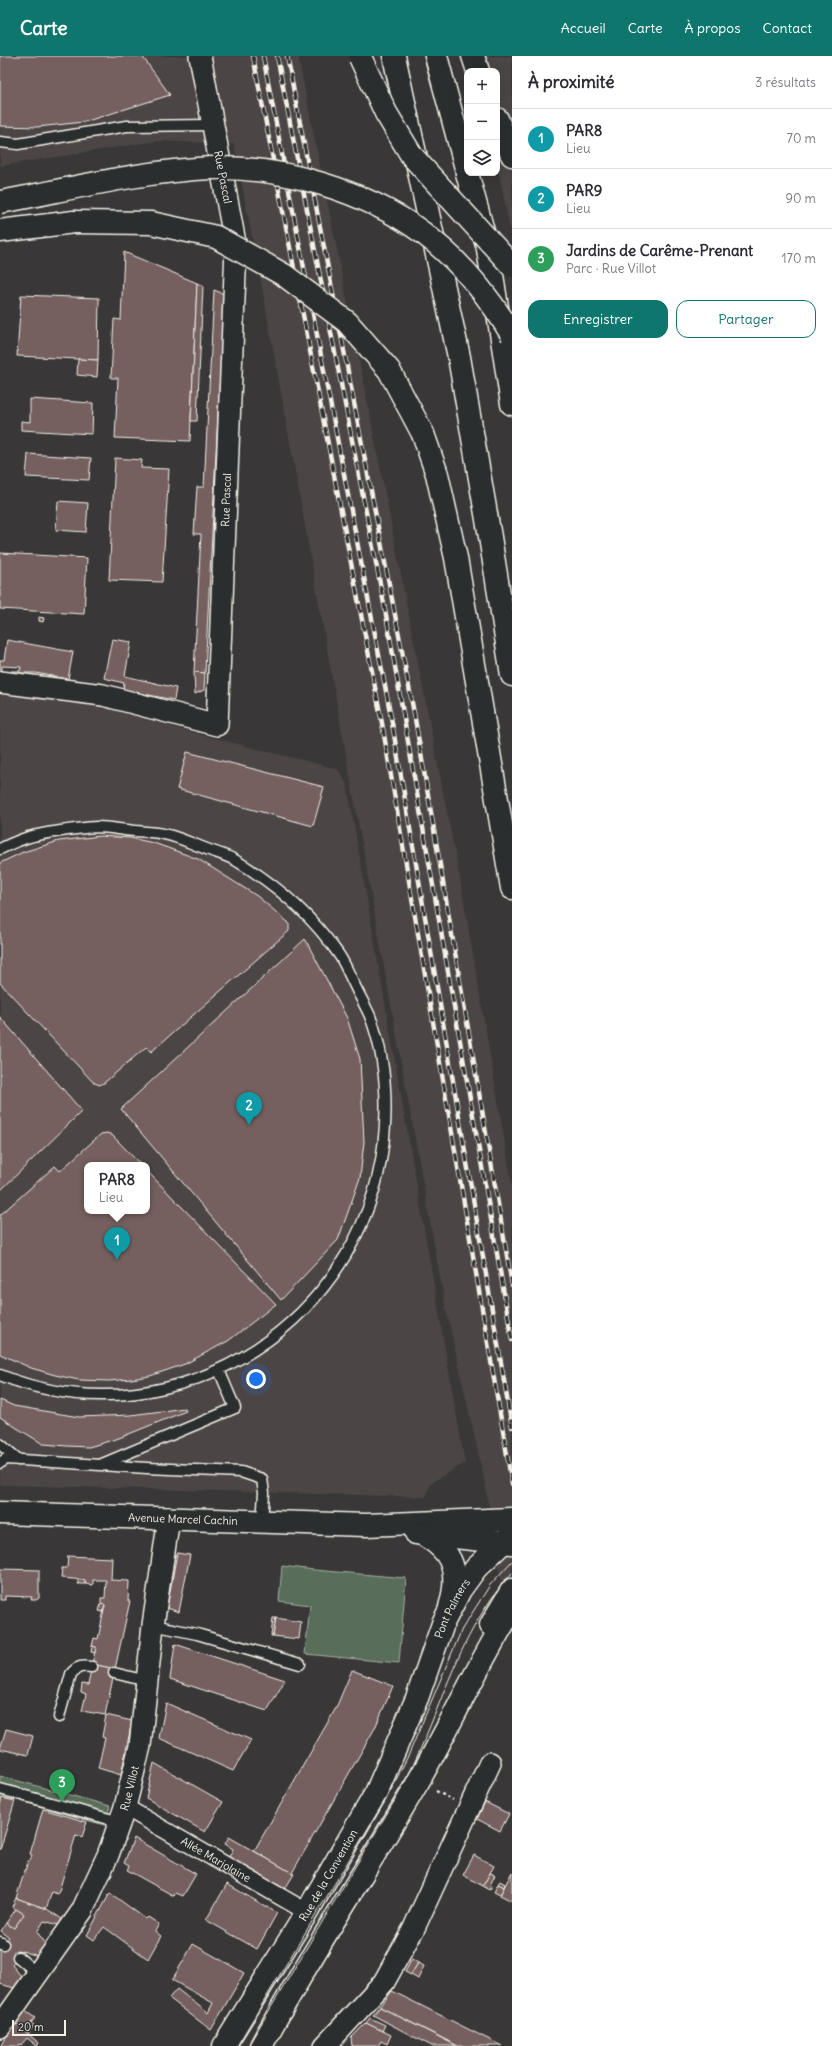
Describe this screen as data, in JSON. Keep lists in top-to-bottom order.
{
  "streets": {
    "main road": ["Avenue Marcel Cachin", "Pont Palmers", "Rue de la Convention"],
    "street": ["Rue Pascal", "Rue Villot", "Allée Marjolaine"]
  },
  "crossings": [
    ["Avenue Marcel Cachin", "Pont Palmers"],
    ["Avenue Marcel Cachin", "Rue Villot"],
    ["Pont Palmers", "Rue de la Convention"],
    ["Rue Villot", "Allée Marjolaine"],
    ["Allée Marjolaine", "Rue de la Convention"]
  ],
  "scale_bar": "20 m",
  "page": {
    "header": "Carte",
    "nav": [
      "Accueil",
      "Carte",
      "À propos",
      "Contact"
    ],
    "heading": ["À proximité", "3 résultats"],
    "map_buttons": ["+", "−"],
    "list": [
      {
        "mark": "1",
        "name": "PAR8",
        "note": "Lieu",
        "value": "70 m"
      },
      {
        "mark": "2",
        "name": "PAR9",
        "note": "Lieu",
        "value": "90 m"
      },
      {
        "mark": "3",
        "name": "Jardins de Carême-Prenant",
        "note": "Parc · Rue Villot",
        "value": "170 m"
      }
    ],
    "buttons": ["Enregistrer", "Partager"],
    "pins": ["2", "1", "3"],
    "popup": ["PAR8", "Lieu"],
    "scale": "20 m"
  }
}
